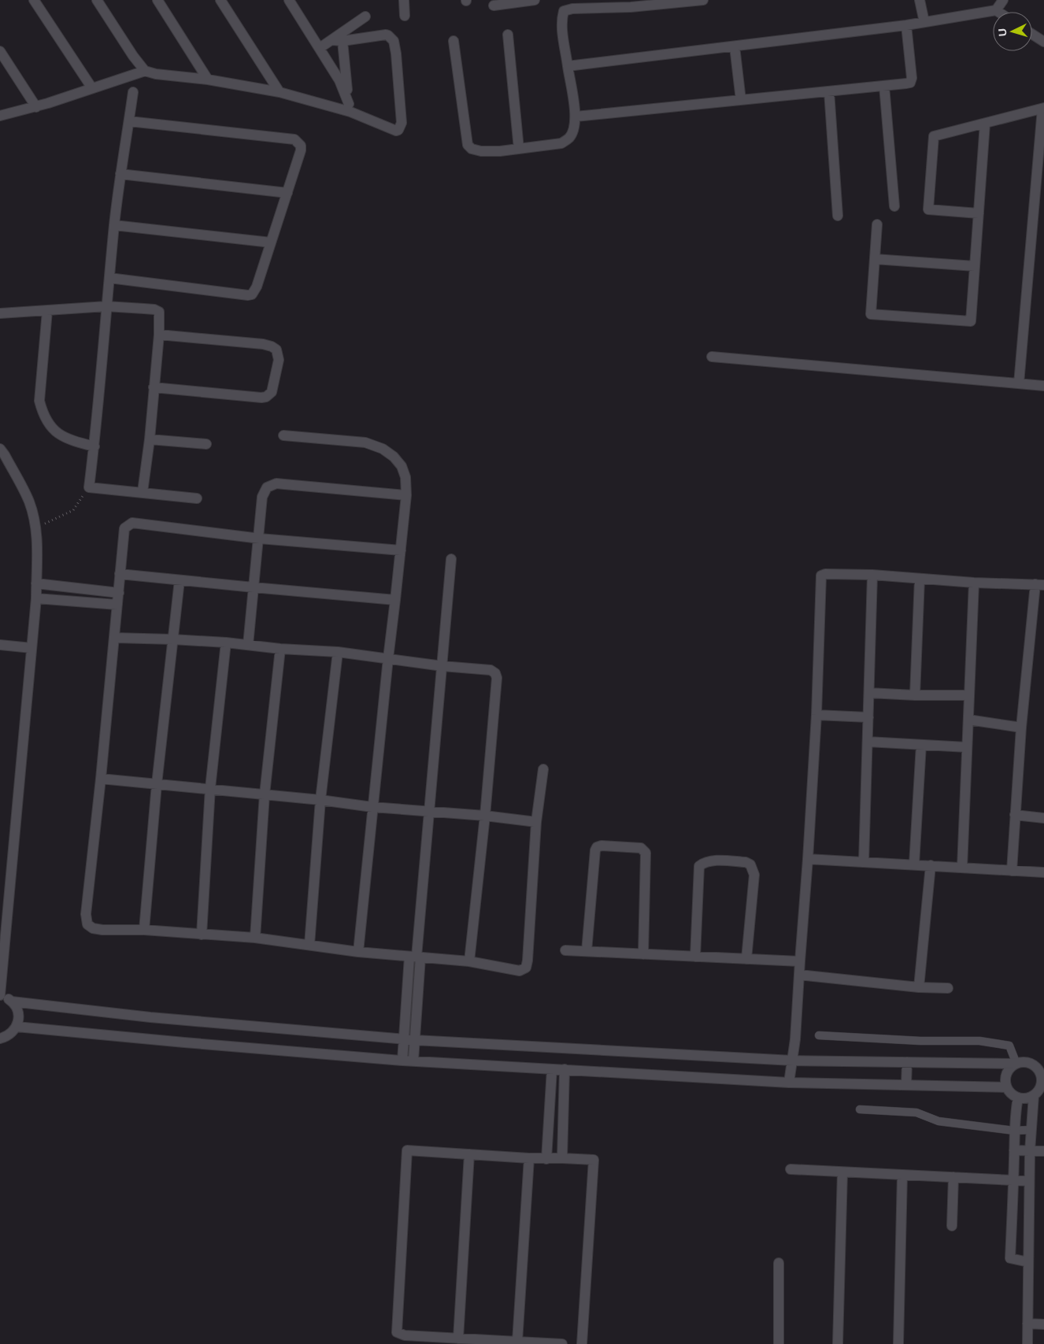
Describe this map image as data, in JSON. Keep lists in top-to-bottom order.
{
  "north": "left"
}
